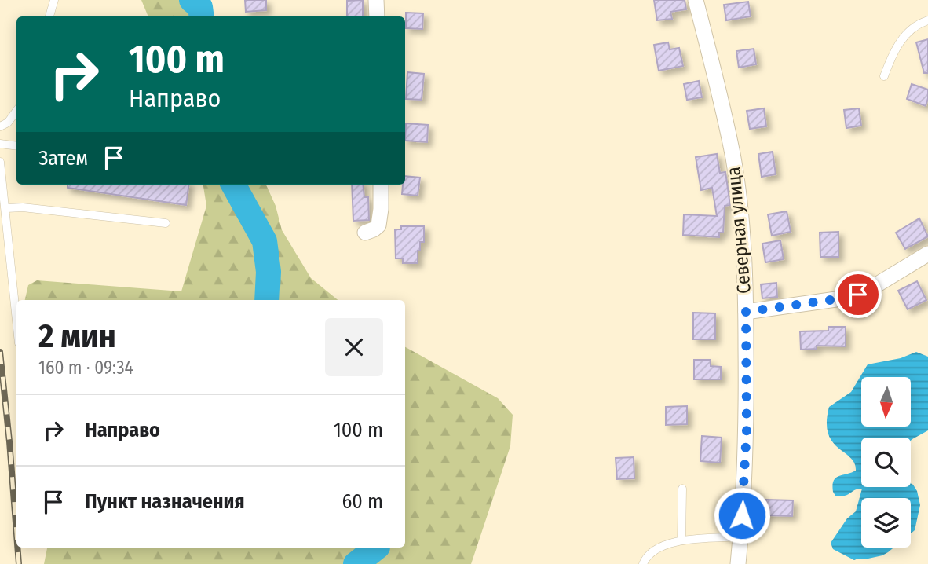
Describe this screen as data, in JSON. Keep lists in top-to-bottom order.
{
  "streets": {
    "street": ["Северная улица"]
  },
  "north": "bottom",
  "page": {
    "turn": ["100 m", "Направо"],
    "then": "Затем",
    "heading": ["2 мин", "160 m · 09:34"],
    "list": [
      {
        "name": "Направо",
        "value": "100 m"
      },
      {
        "name": "Пункт назначения",
        "value": "60 m"
      }
    ]
  }
}
